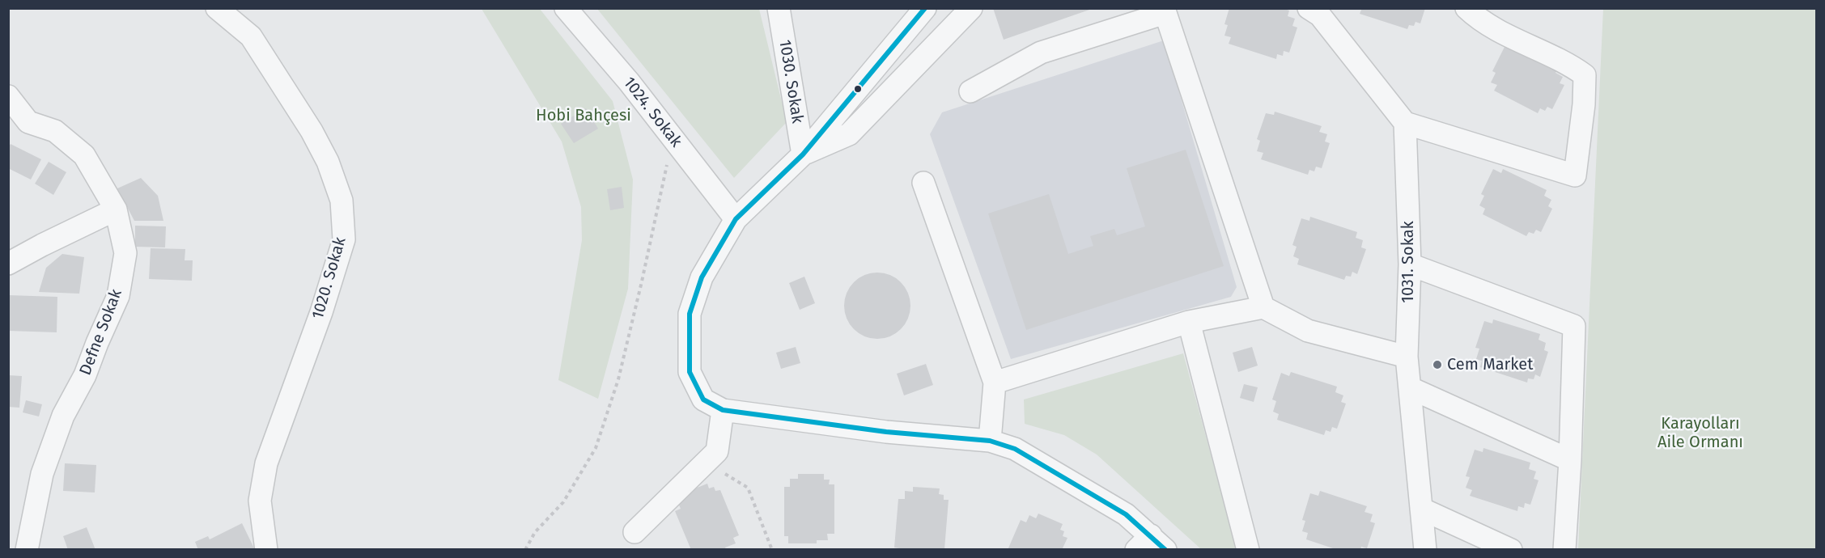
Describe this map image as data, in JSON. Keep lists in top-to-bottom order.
{
  "streets": {
    "street": [
      "1030. Sokak",
      "1024. Sokak",
      "1031. Sokak",
      "1020. Sokak",
      "Defne Sokak"
    ]
  },
  "parks": ["Hobi Bahçesi", "Karayolları Aile Ormanı"],
  "places": ["Cem Market"]
}
